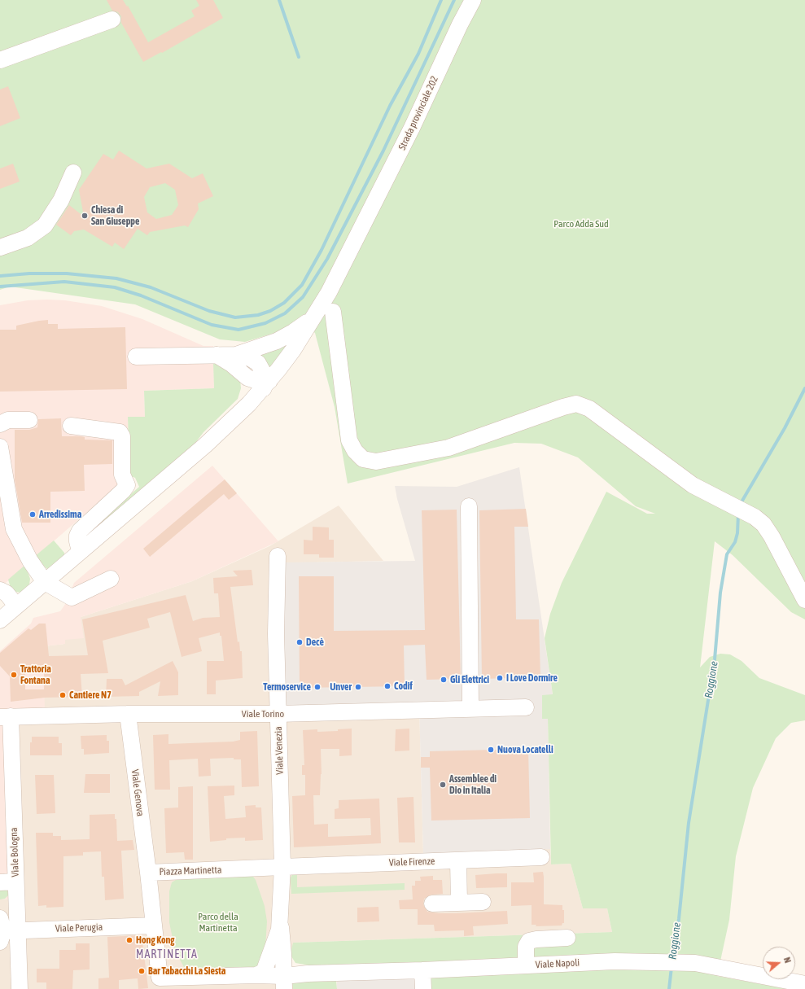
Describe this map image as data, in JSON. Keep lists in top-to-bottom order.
{
  "streets": {
    "street": [
      "Strada provinciale 202",
      "Viale Torino",
      "Viale Venezia",
      "Viale Genova",
      "Viale Bologna",
      "Viale Firenze",
      "Piazza Martinetta",
      "Viale Perugia",
      "Viale Napoli"
    ]
  },
  "crossings": [
    ["Viale Torino", "Viale Venezia"],
    ["Viale Torino", "Viale Genova"],
    ["Viale Torino", "Viale Bologna"],
    ["Viale Venezia", "Viale Firenze"],
    ["Viale Venezia", "Piazza Martinetta"],
    ["Viale Genova", "Piazza Martinetta"],
    ["Viale Bologna", "Viale Perugia"],
    ["Viale Firenze", "Piazza Martinetta"],
    ["Piazza Martinetta", "Viale Perugia"],
    ["Piazza Martinetta", "Viale Napoli"]
  ],
  "districts": ["MARTINETTA"],
  "water": ["Roggione"],
  "parks": ["Parco Adda Sud", "Parco della Martinetta"],
  "places": [
    "Chiesa di San Giuseppe",
    "Arredissima",
    "Decè",
    "Trattoria Fontana",
    "I Love Dormire",
    "Gli Elettrici",
    "Codif",
    "Termoservice",
    "Unver",
    "Cantiere N7",
    "Nuova Locatelli",
    "Assemblee di Dio in Italia",
    "Hong Kong",
    "Bar Tabacchi La Siesta"
  ],
  "north": "right"
}
